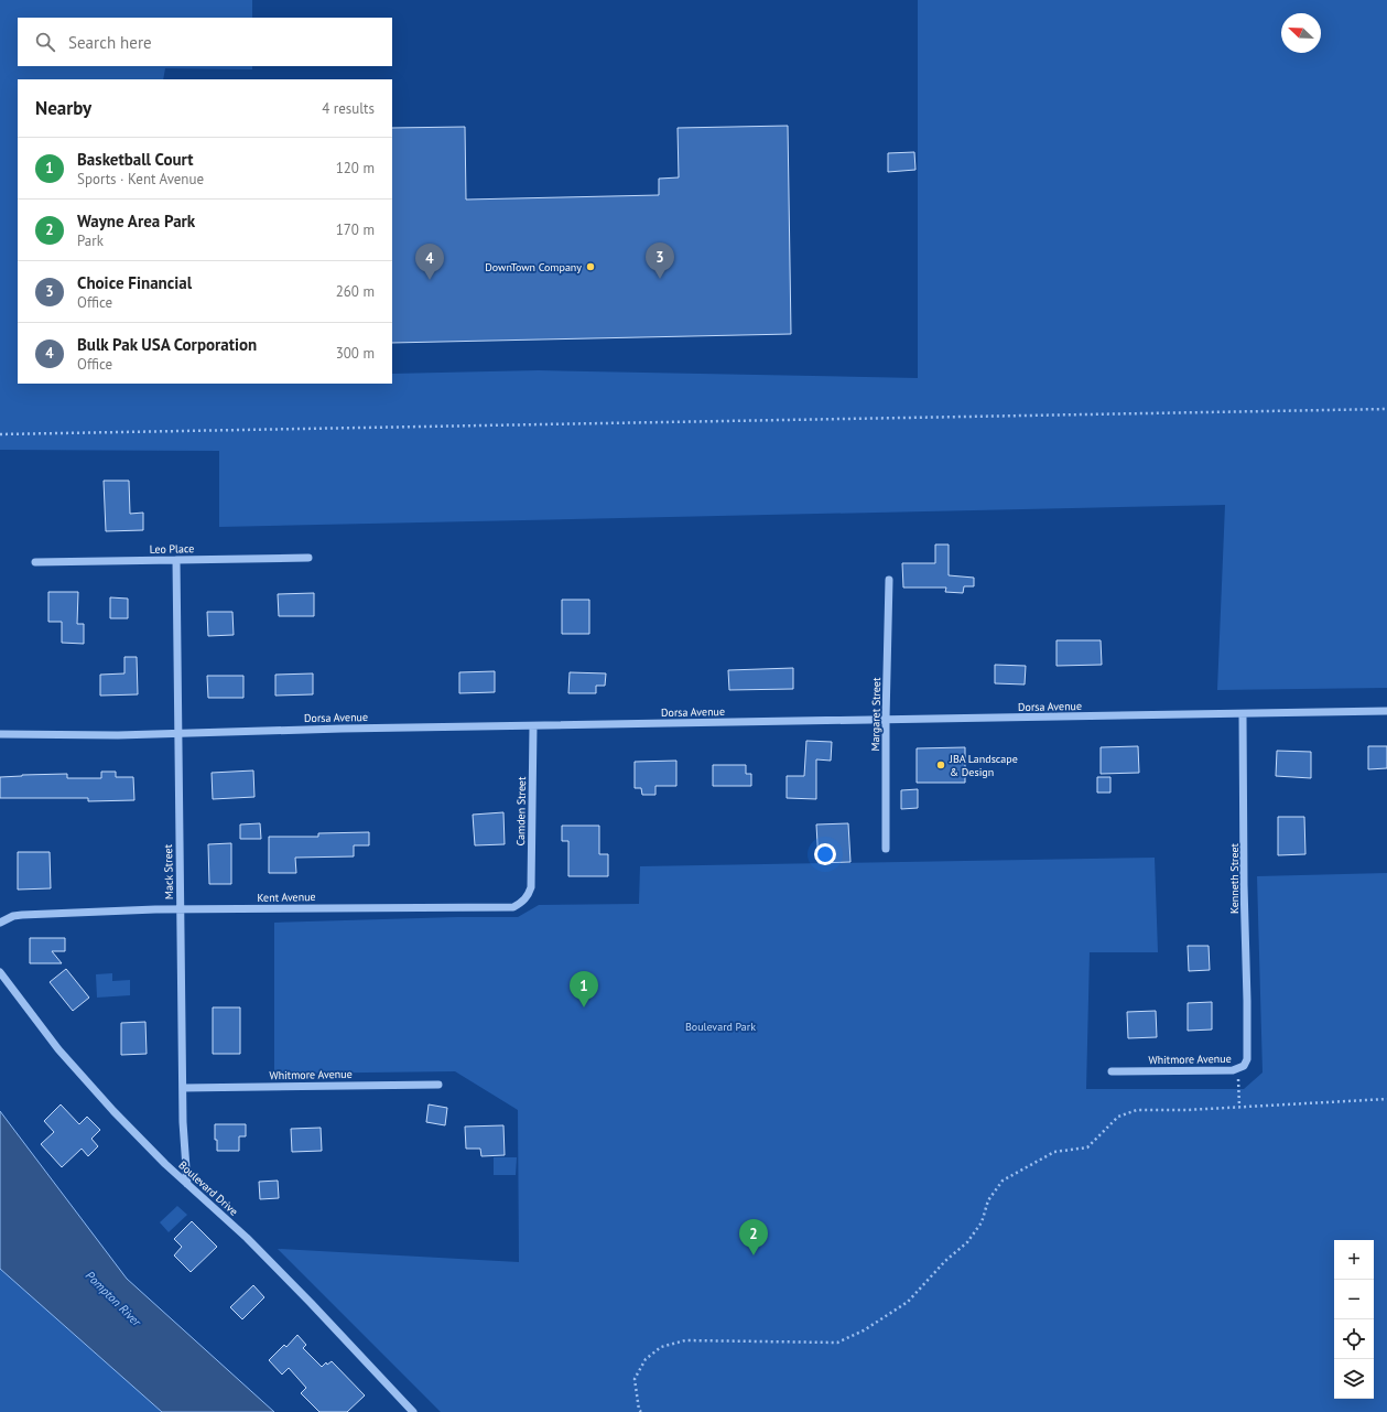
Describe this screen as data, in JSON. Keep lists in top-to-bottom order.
{
  "streets": {
    "street": [
      "Leo Place",
      "Dorsa Avenue",
      "Margaret Street",
      "Camden Street",
      "Mack Street",
      "Kenneth Street",
      "Kent Avenue",
      "Whitmore Avenue",
      "Boulevard Drive"
    ]
  },
  "crossings": [
    ["Leo Place", "Mack Street"],
    ["Dorsa Avenue", "Margaret Street"],
    ["Dorsa Avenue", "Camden Street"],
    ["Dorsa Avenue", "Mack Street"],
    ["Dorsa Avenue", "Kenneth Street"],
    ["Camden Street", "Kent Avenue"],
    ["Mack Street", "Kent Avenue"],
    ["Mack Street", "Whitmore Avenue"],
    ["Mack Street", "Boulevard Drive"],
    ["Kenneth Street", "Whitmore Avenue"]
  ],
  "water": ["Pompton River"],
  "parks": ["Boulevard Park"],
  "places": ["DownTown Company", "JBA Landscape & Design"],
  "north": "top left",
  "page": {
    "search": "Search here",
    "heading": ["Nearby", "4 results"],
    "list": [
      {
        "mark": "1",
        "name": "Basketball Court",
        "note": "Sports · Kent Avenue",
        "value": "120 m"
      },
      {
        "mark": "2",
        "name": "Wayne Area Park",
        "note": "Park",
        "value": "170 m"
      },
      {
        "mark": "3",
        "name": "Choice Financial",
        "note": "Office",
        "value": "260 m"
      },
      {
        "mark": "4",
        "name": "Bulk Pak USA Corporation",
        "note": "Office",
        "value": "300 m"
      }
    ],
    "pins": [
      "3",
      "4",
      "1",
      "2"
    ],
    "map_buttons": ["+", "−"]
  }
}
